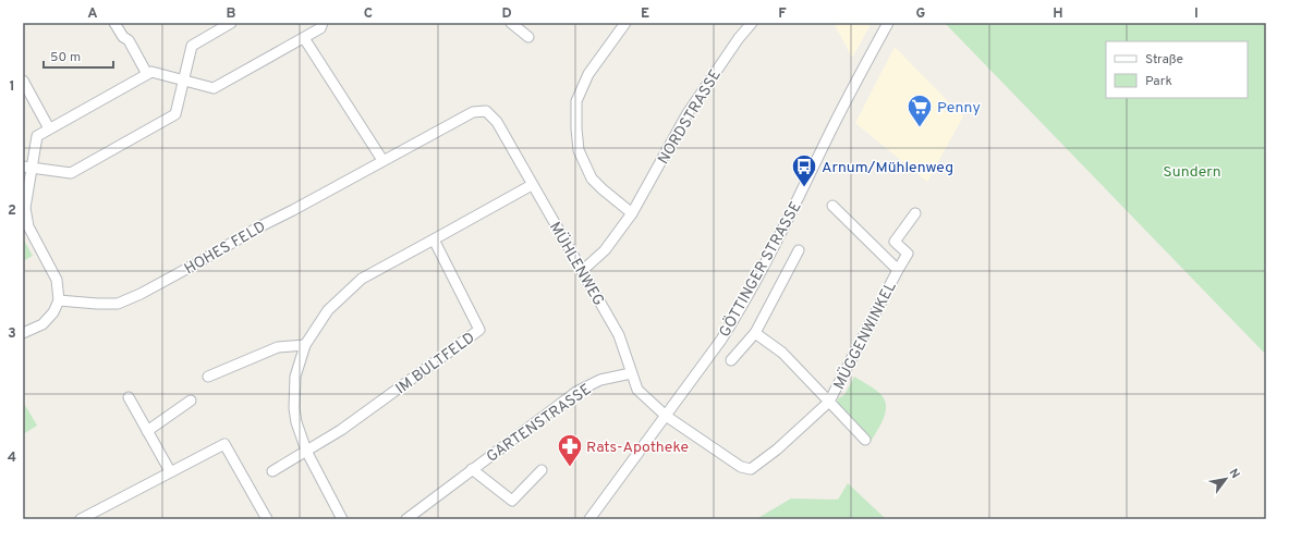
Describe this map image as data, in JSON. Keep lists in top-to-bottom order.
{
  "streets": {
    "street": [
      "NORDSTRASSE",
      "HOHES FELD",
      "MÜHLENWEG",
      "GÖTTINGER STRASSE",
      "MÜGGENWINKEL",
      "IM BULTFELD",
      "GARTENSTRASSE"
    ]
  },
  "crossings": [
    ["NORDSTRASSE", "MÜHLENWEG"],
    ["HOHES FELD", "MÜHLENWEG"],
    ["MÜHLENWEG", "GÖTTINGER STRASSE"],
    ["MÜHLENWEG", "MÜGGENWINKEL"],
    ["MÜHLENWEG", "GARTENSTRASSE"],
    ["GÖTTINGER STRASSE", "MÜGGENWINKEL"]
  ],
  "parks": ["Sundern"],
  "places": {
    "supermarket": ["Penny"],
    "bus stop": ["Arnum/Mühlenweg"],
    "pharmacy": ["Rats-Apotheke"]
  },
  "legend": ["Straße", "Park"],
  "scale_bar": "50 m",
  "north": "top right",
  "grid": {
    "columns": [
      "A",
      "B",
      "C",
      "D",
      "E",
      "F",
      "G",
      "H",
      "I"
    ],
    "rows": [
      "1",
      "2",
      "3",
      "4"
    ]
  }
}
